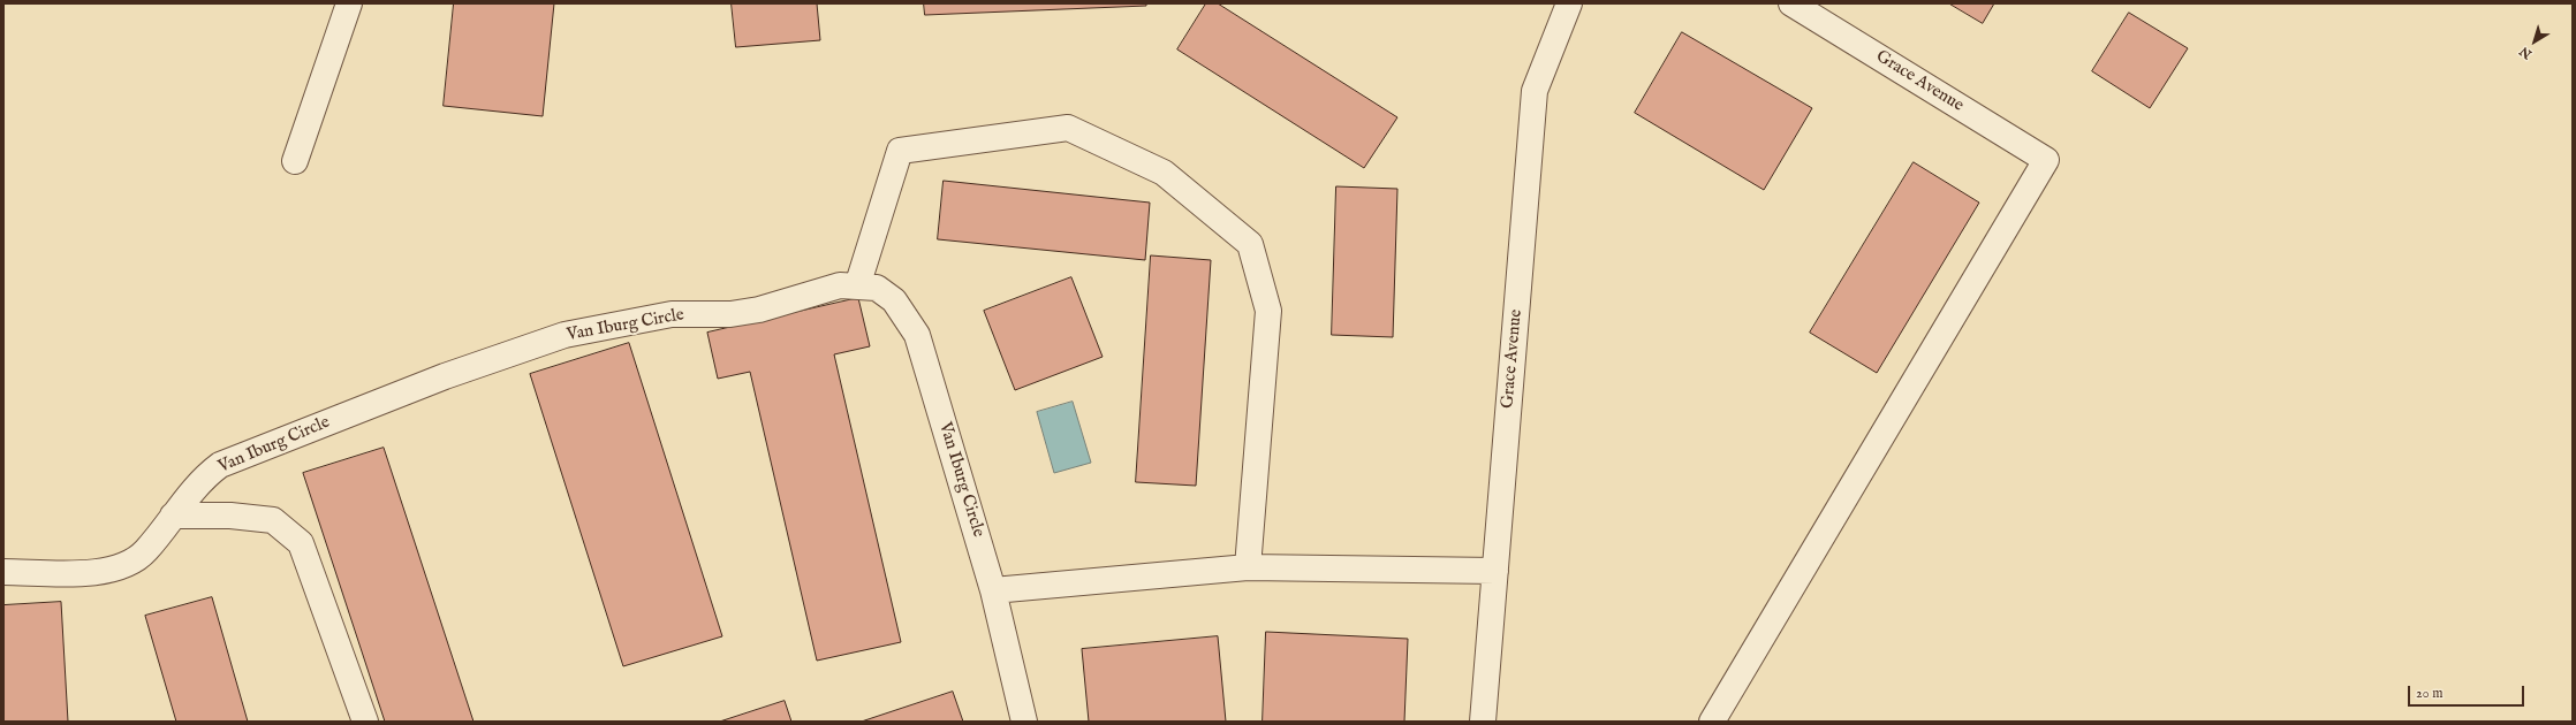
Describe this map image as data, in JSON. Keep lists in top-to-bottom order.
{
  "streets": {
    "street": ["Grace Avenue", "Van Iburg Circle"]
  },
  "scale_bar": "20 m",
  "north": "bottom left"
}
